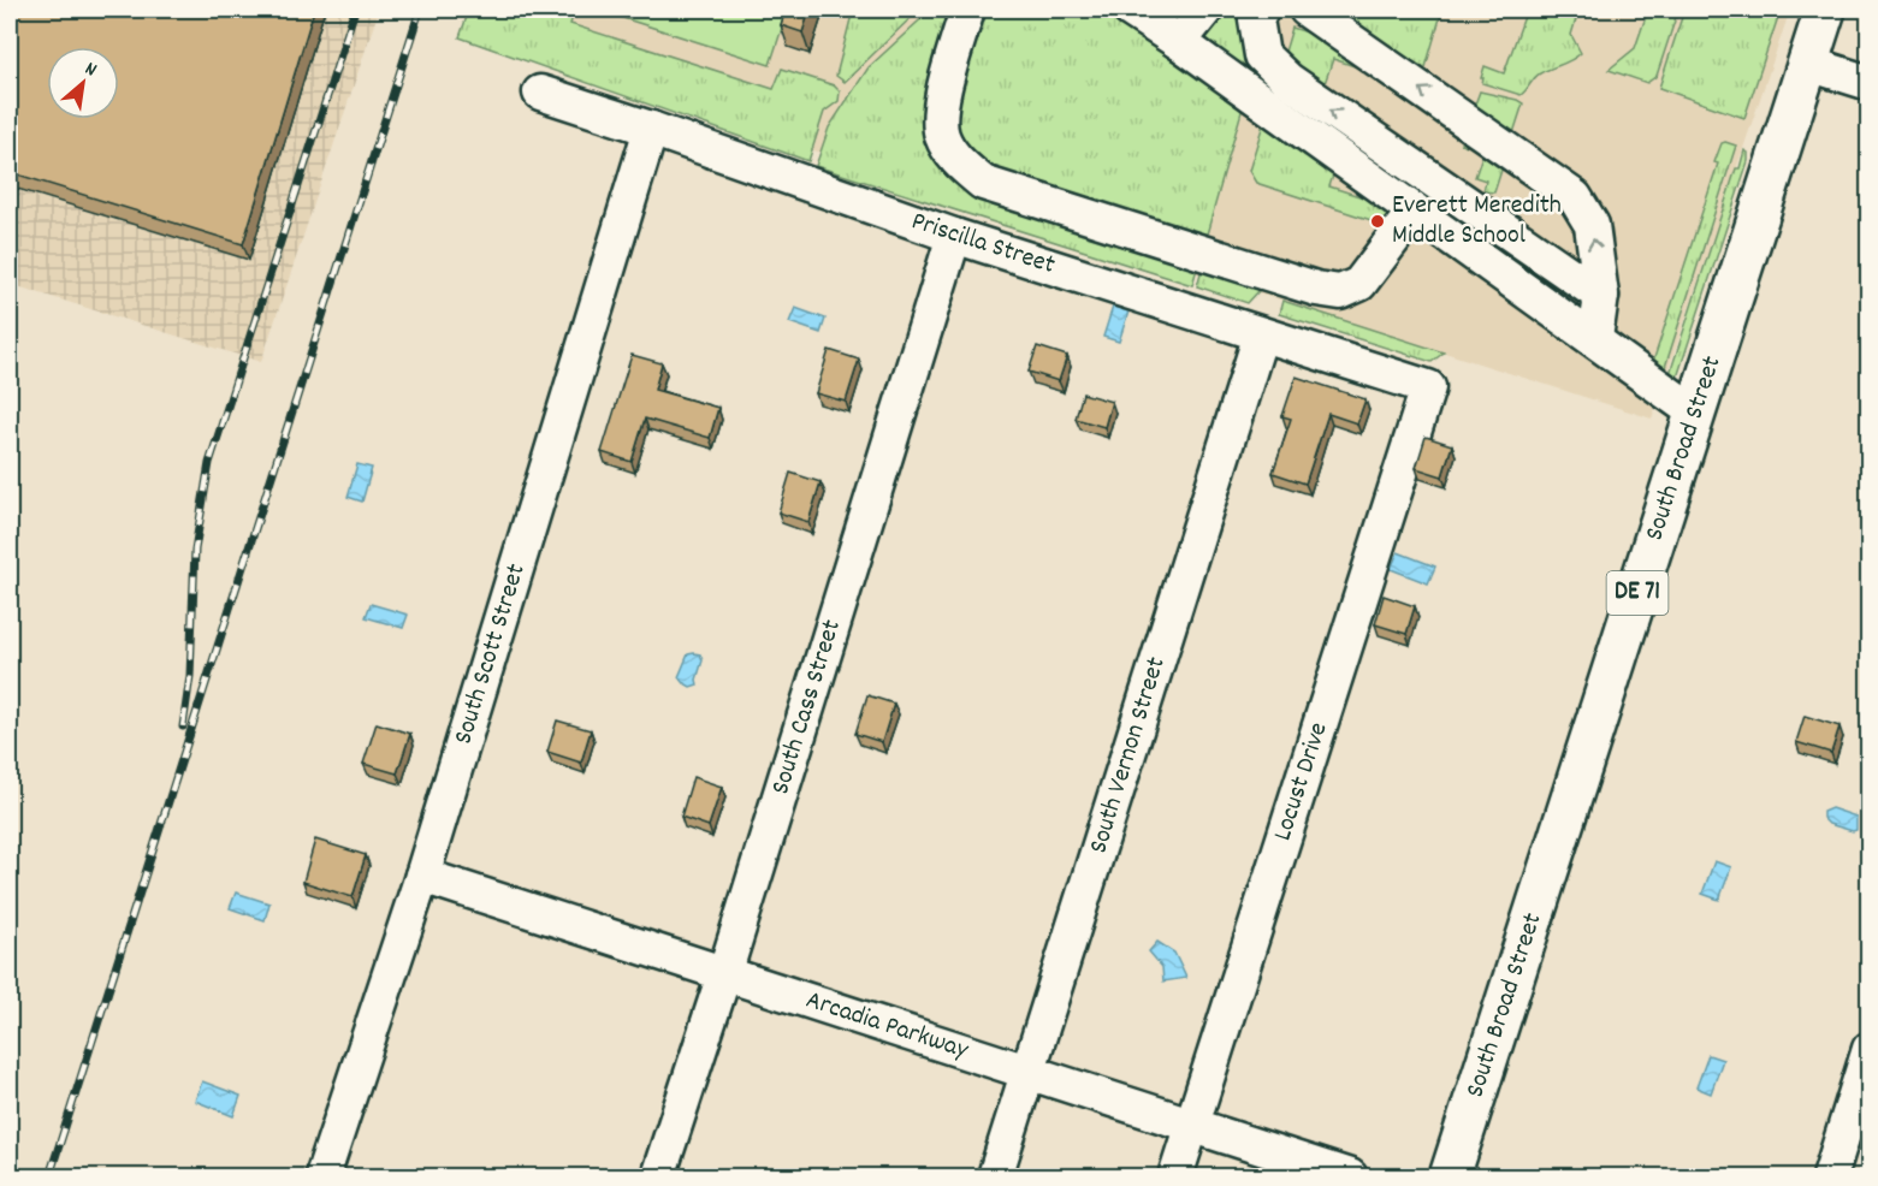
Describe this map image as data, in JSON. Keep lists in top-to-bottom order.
{
  "streets": {
    "main road": ["South Broad Street", "DE 71"],
    "street": [
      "Priscilla Street",
      "South Scott Street",
      "South Cass Street",
      "South Vernon Street",
      "Locust Drive",
      "Arcadia Parkway"
    ]
  },
  "crossings": [
    ["Priscilla Street", "South Scott Street"],
    ["Priscilla Street", "South Cass Street"],
    ["Priscilla Street", "South Vernon Street"],
    ["Priscilla Street", "Locust Drive"],
    ["South Scott Street", "Arcadia Parkway"],
    ["South Cass Street", "Arcadia Parkway"],
    ["South Vernon Street", "Arcadia Parkway"],
    ["Locust Drive", "Arcadia Parkway"]
  ],
  "places": ["Everett Meredith Middle School"],
  "north": "top right"
}
